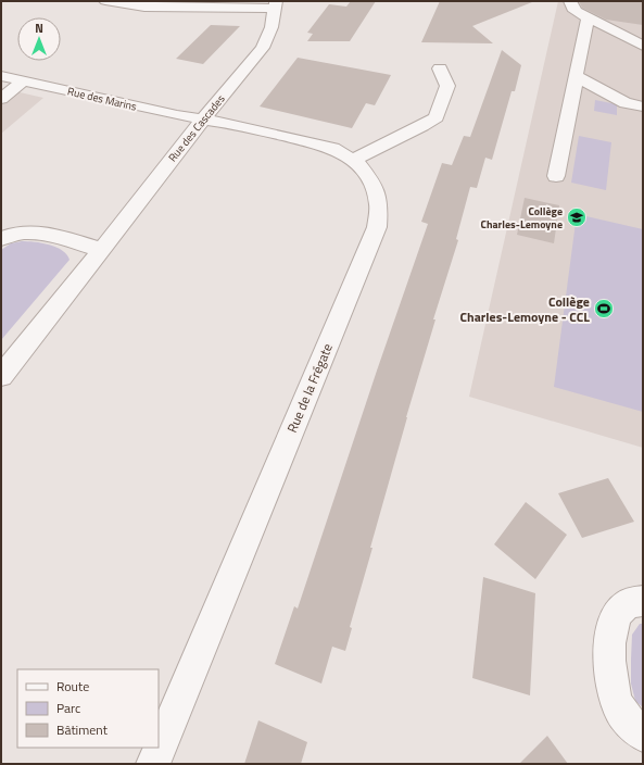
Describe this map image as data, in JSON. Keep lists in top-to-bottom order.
{
  "streets": {
    "street": ["Rue des Marins", "Rue des Cascades", "Rue de la Frégate"]
  },
  "crossings": [
    ["Rue des Marins", "Rue des Cascades"],
    ["Rue des Marins", "Rue de la Frégate"],
    ["Rue des Cascades", "Rue de la Frégate"]
  ],
  "places": {
    "school or university": ["Collège Charles-Lemoyne"],
    "sports": ["Collège Charles-Lemoyne - CCL"]
  },
  "legend": ["Route", "Parc", "Bâtiment"],
  "north": "top"
}
